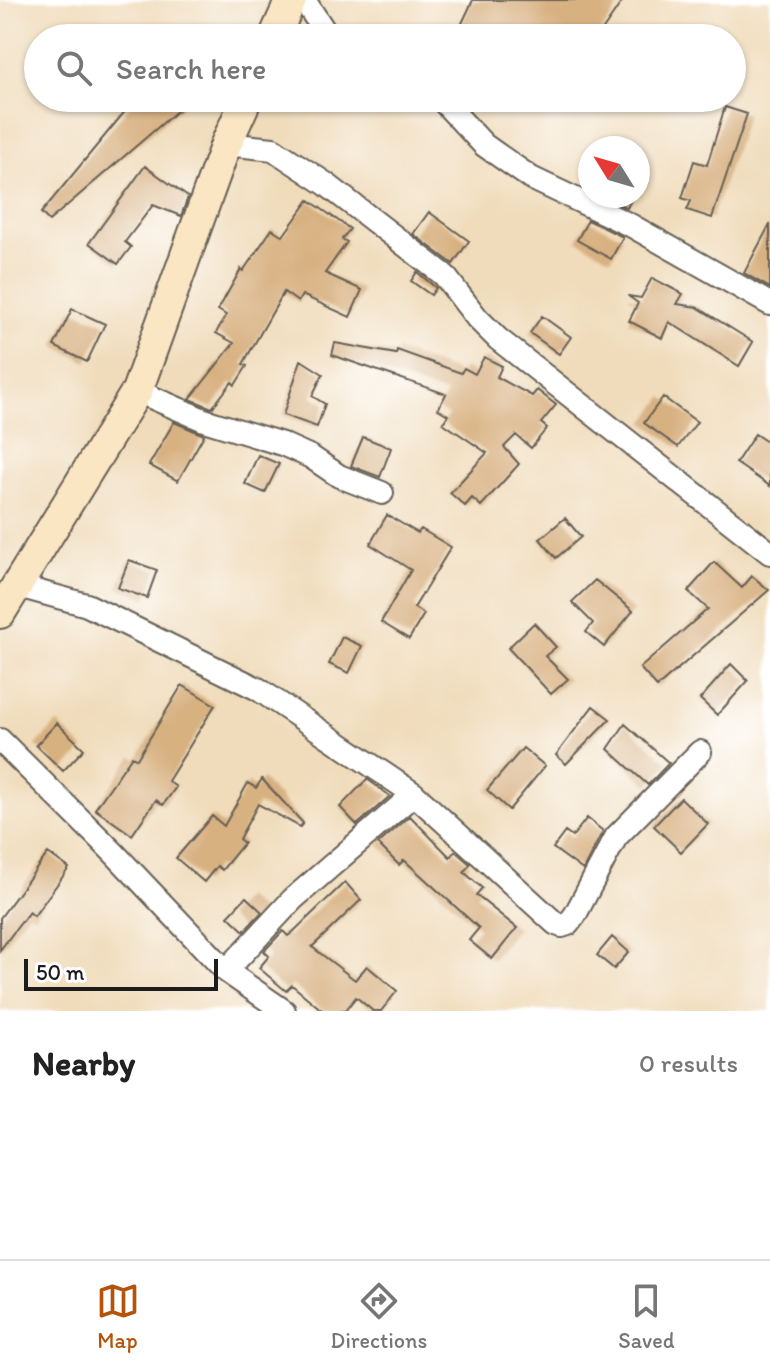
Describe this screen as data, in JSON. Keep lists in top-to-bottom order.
{
  "scale_bar": "50 m",
  "north": "top left",
  "page": {
    "search": "Search here",
    "scale": "50 m",
    "heading": ["Nearby", "0 results"],
    "nav": ["Map", "Directions", "Saved"]
  }
}
